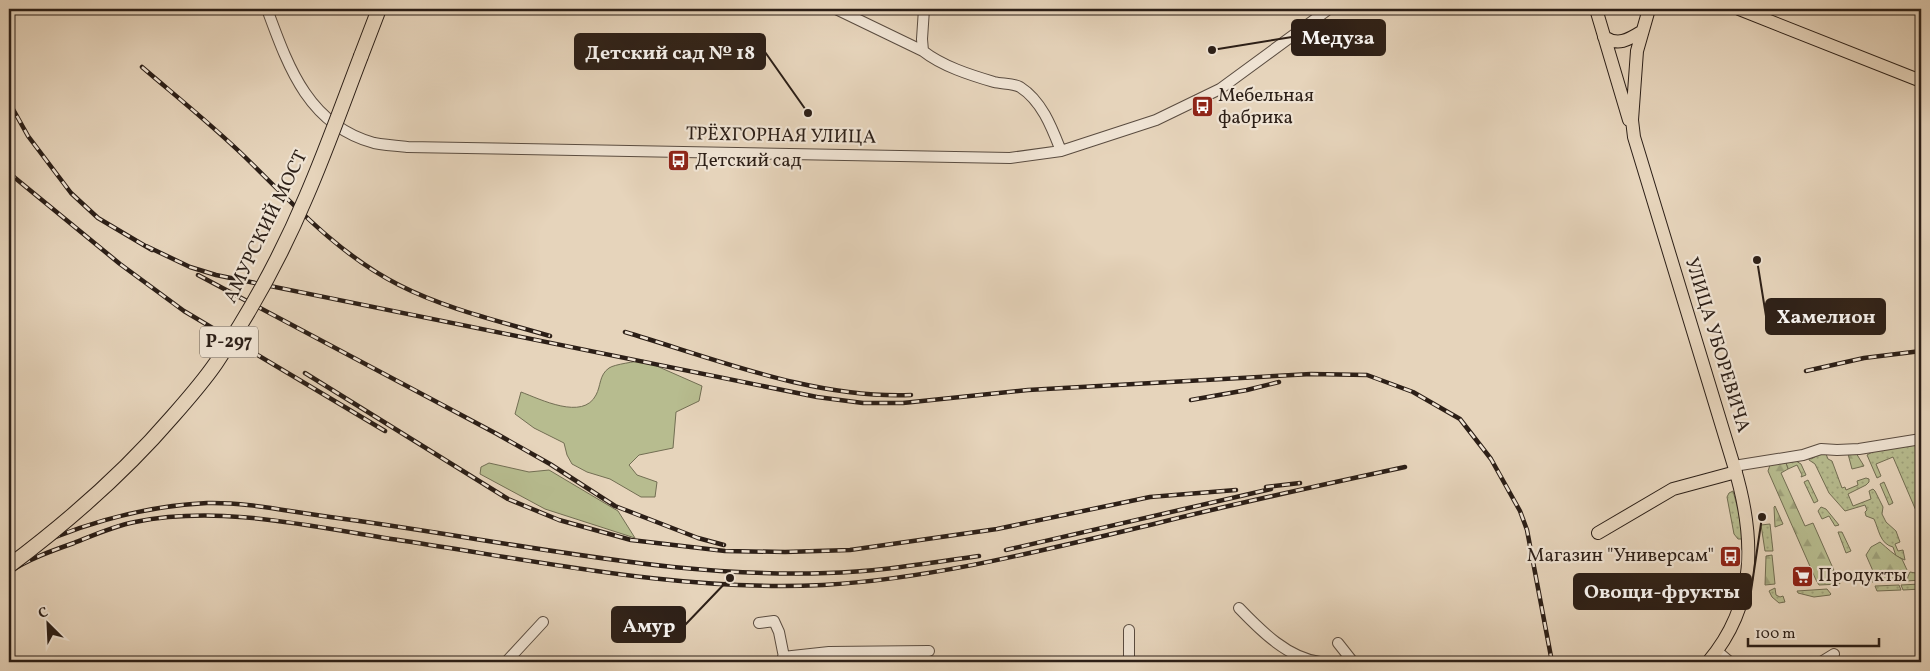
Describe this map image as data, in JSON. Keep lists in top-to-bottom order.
{
  "streets": {
    "highway": ["АМУРСКИЙ МОСТ", "Р-297"],
    "main road": ["УЛИЦА УБОРЕВИЧА"],
    "street": ["ТРЁХГОРНАЯ УЛИЦА"]
  },
  "places": {
    "other": [
      "Медуза",
      "Детский сад № 18",
      "Хамелион",
      "Овощи-фрукты",
      "Амур"
    ],
    "bus stop": ["Мебельная фабрика", "Детский сад", "Магазин \"Универсам\""],
    "supermarket": ["Продукты"]
  },
  "scale_bar": "100 m",
  "north": "top left"
}
